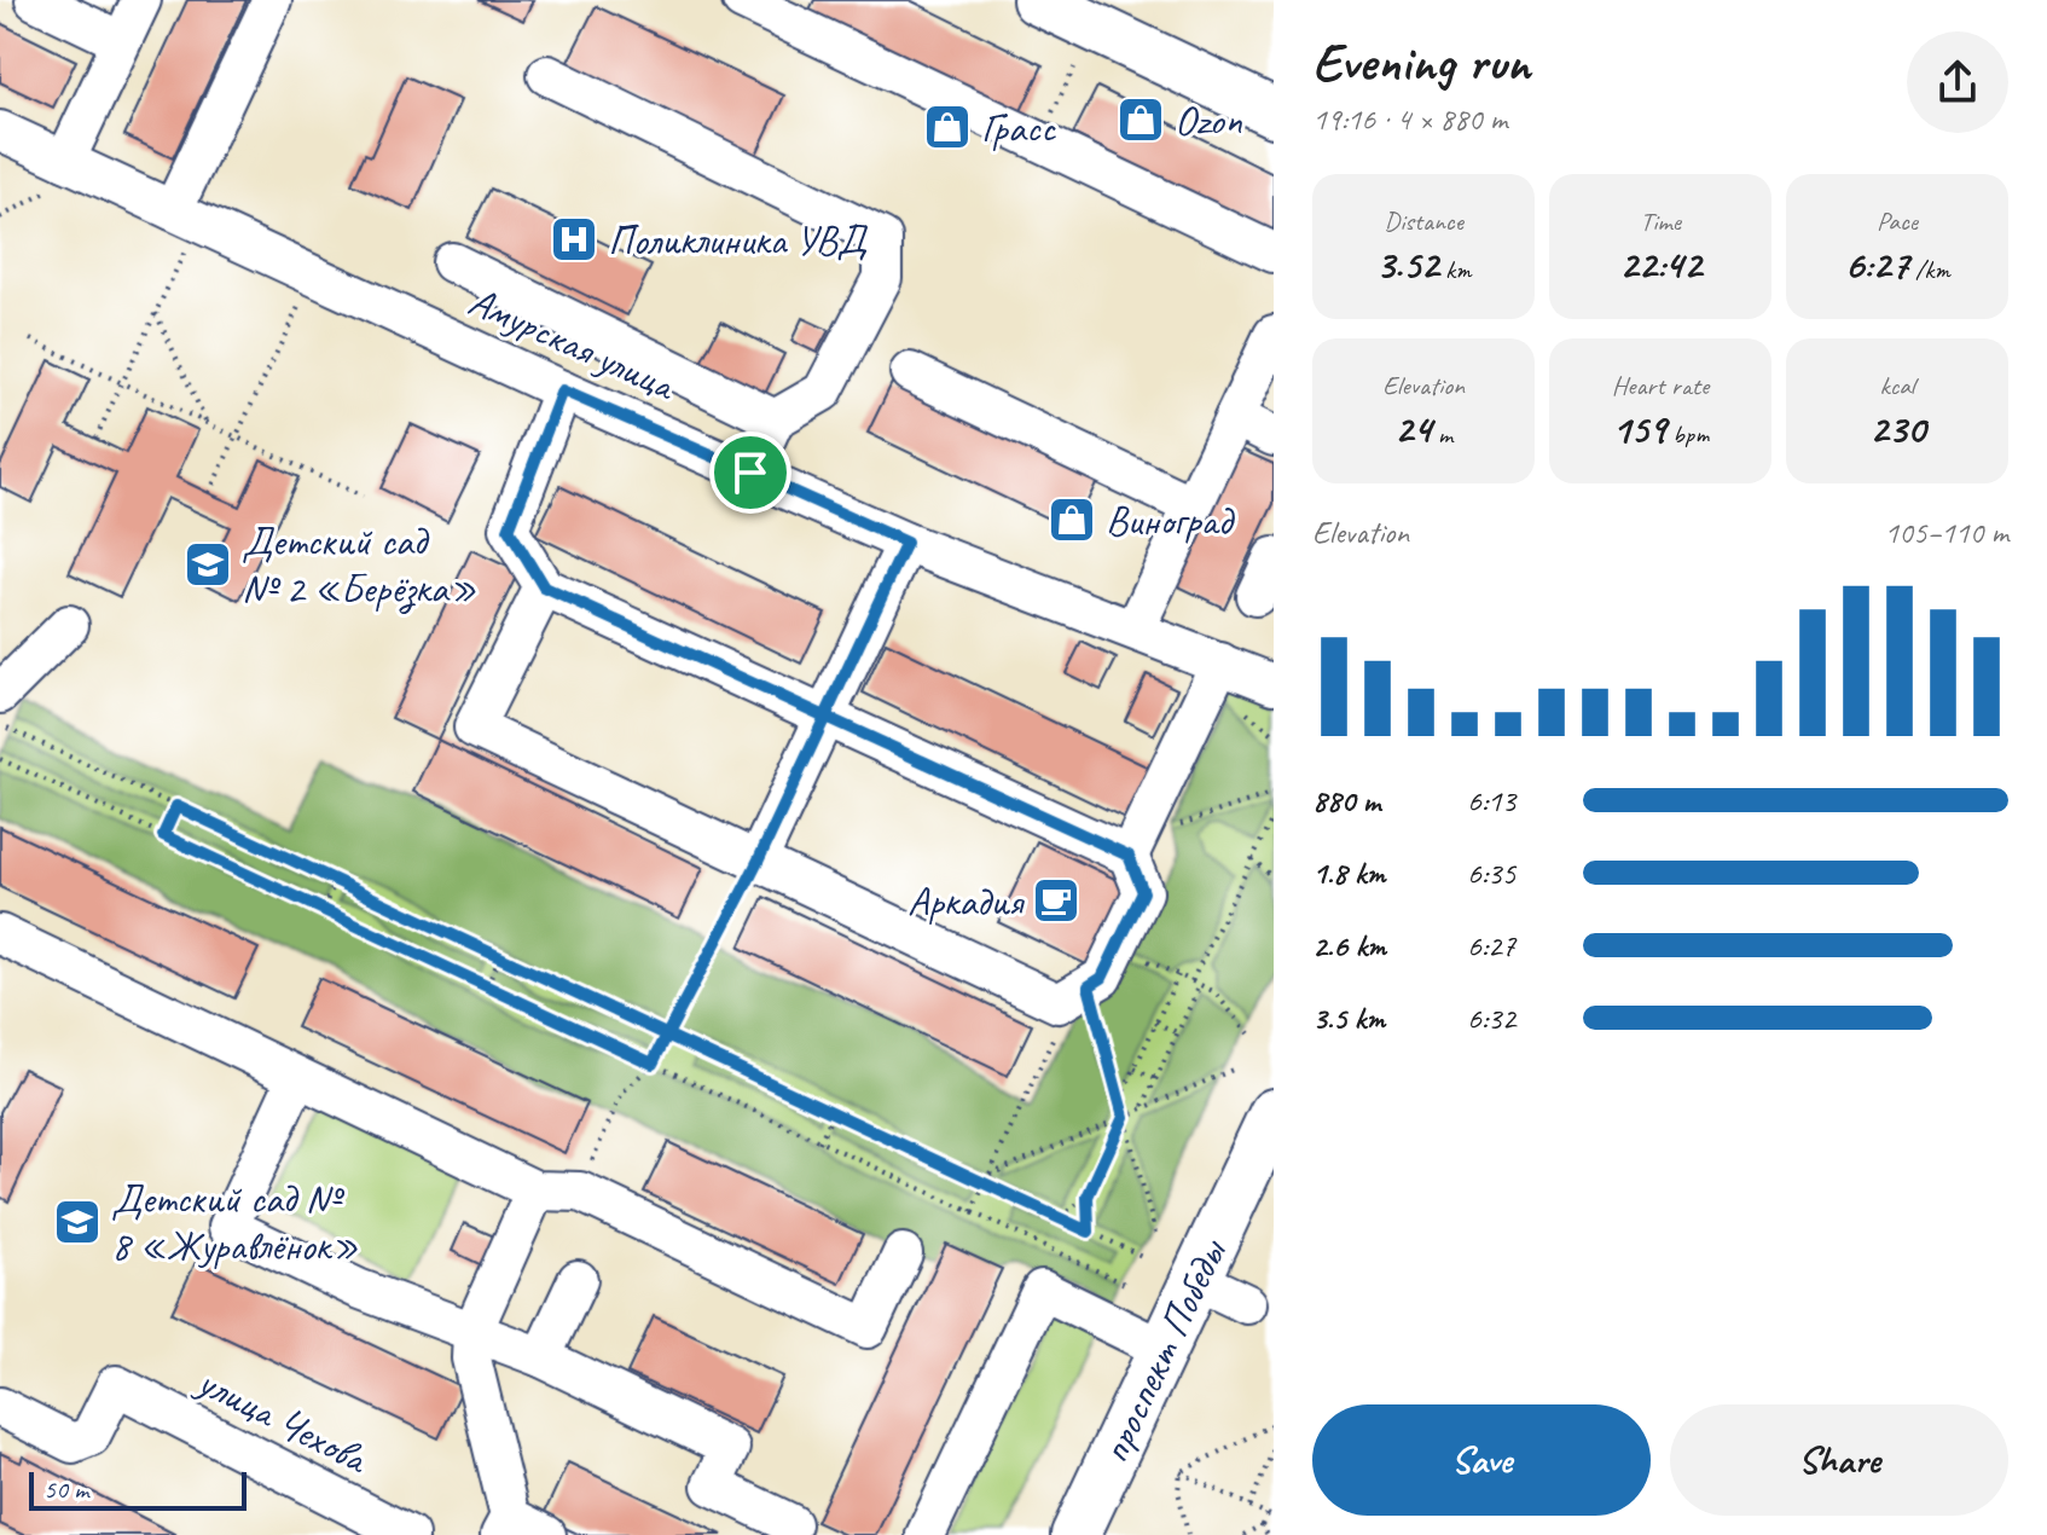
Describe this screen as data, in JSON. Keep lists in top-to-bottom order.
{
  "streets": {
    "main road": ["проспект Победы"],
    "street": ["Амурская улица", "улица Чехова"]
  },
  "places": {
    "shop": ["Ozon", "Грасс", "Виноград"],
    "hospital": ["Поликлиника УВД"],
    "school or university": ["Детский сад № 2 «Берёзка»", "Детский сад № 8 «Журавлёнок»"],
    "cafe": ["Аркадия"]
  },
  "scale_bar": "50 m",
  "page": {
    "heading": ["Evening run", "19:16 · 4 × 880 m"],
    "stats": [
      ["Distance", "3.52 km"],
      ["Time", "22:42"],
      ["Pace", "6:27 /km"],
      ["Elevation", "24 m"],
      ["Heart rate", "159 bpm"],
      ["kcal", "230"]
    ],
    "chart": ["Elevation", "105–110 m"],
    "list": [
      {
        "name": "880 m",
        "note": "6:13"
      },
      {
        "name": "1.8 km",
        "note": "6:35"
      },
      {
        "name": "2.6 km",
        "note": "6:27"
      },
      {
        "name": "3.5 km",
        "note": "6:32"
      }
    ],
    "buttons": ["Save", "Share"],
    "scale": "50 m"
  }
}
